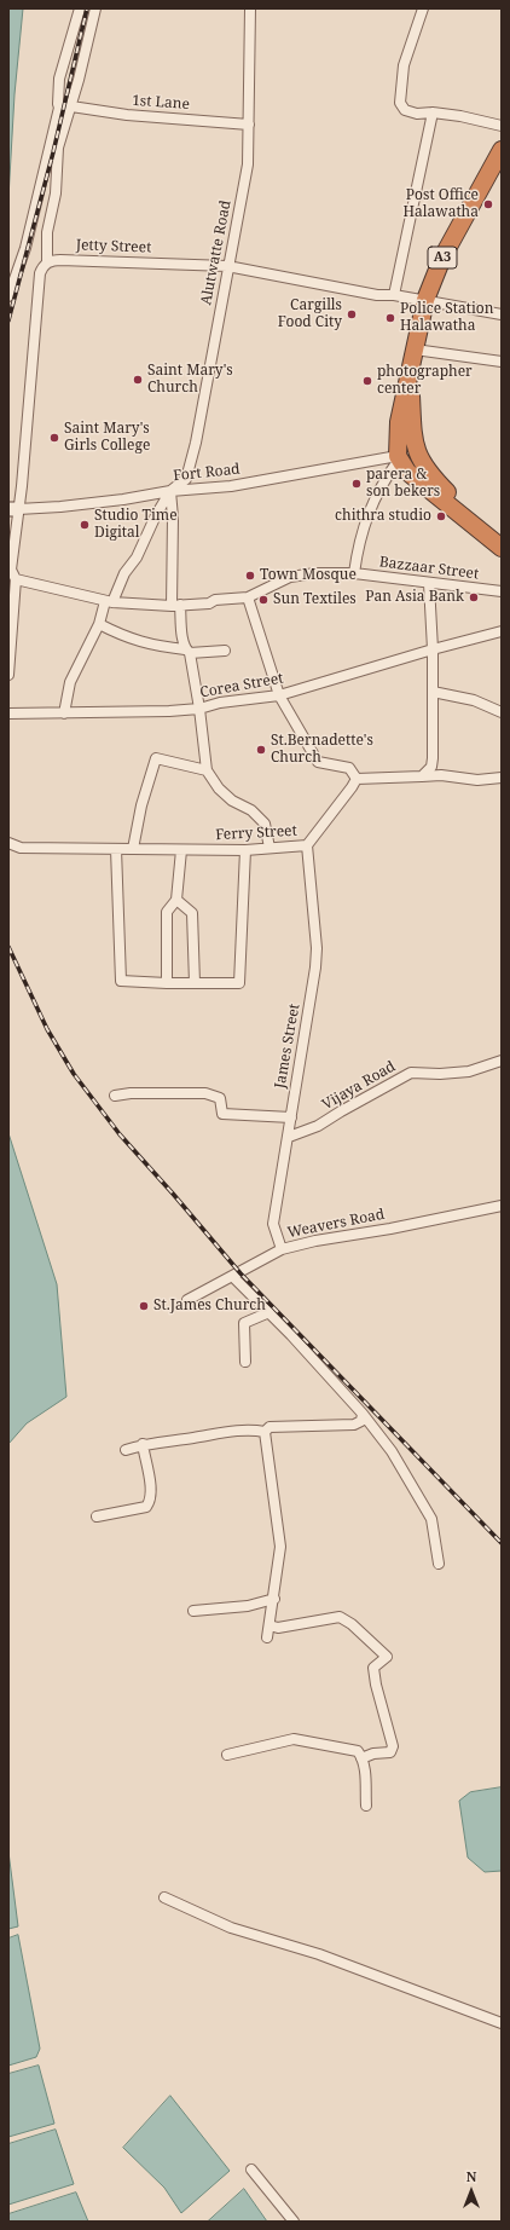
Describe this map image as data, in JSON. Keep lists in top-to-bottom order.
{
  "streets": {
    "highway": ["A3"],
    "street": [
      "1st Lane",
      "Jetty Street",
      "Alutwatte Road",
      "Fort Road",
      "Bazzaar Street",
      "Corea Street",
      "Ferry Street",
      "James Street",
      "Vijaya Road",
      "Weavers Road"
    ]
  },
  "crossings": [
    ["1st Lane", "Alutwatte Road"],
    ["Jetty Street", "Alutwatte Road"],
    ["Jetty Street", "A3"],
    ["Alutwatte Road", "Fort Road"],
    ["Alutwatte Road", "Bazzaar Street"],
    ["Alutwatte Road", "Corea Street"],
    ["A3", "Fort Road"],
    ["Ferry Street", "James Street"],
    ["James Street", "Vijaya Road"],
    ["James Street", "Weavers Road"]
  ],
  "places": [
    "Post Office Halawatha",
    "Cargills Food City",
    "Police Station Halawatha",
    "Saint Mary's Church",
    "photographer center",
    "Saint Mary's Girls College",
    "parera & son bekers",
    "chithra studio",
    "Studio Time Digital",
    "Town Mosque",
    "Pan Asia Bank",
    "Sun Textiles",
    "St.Bernadette's Church",
    "St.James Church"
  ],
  "north": "top"
}
